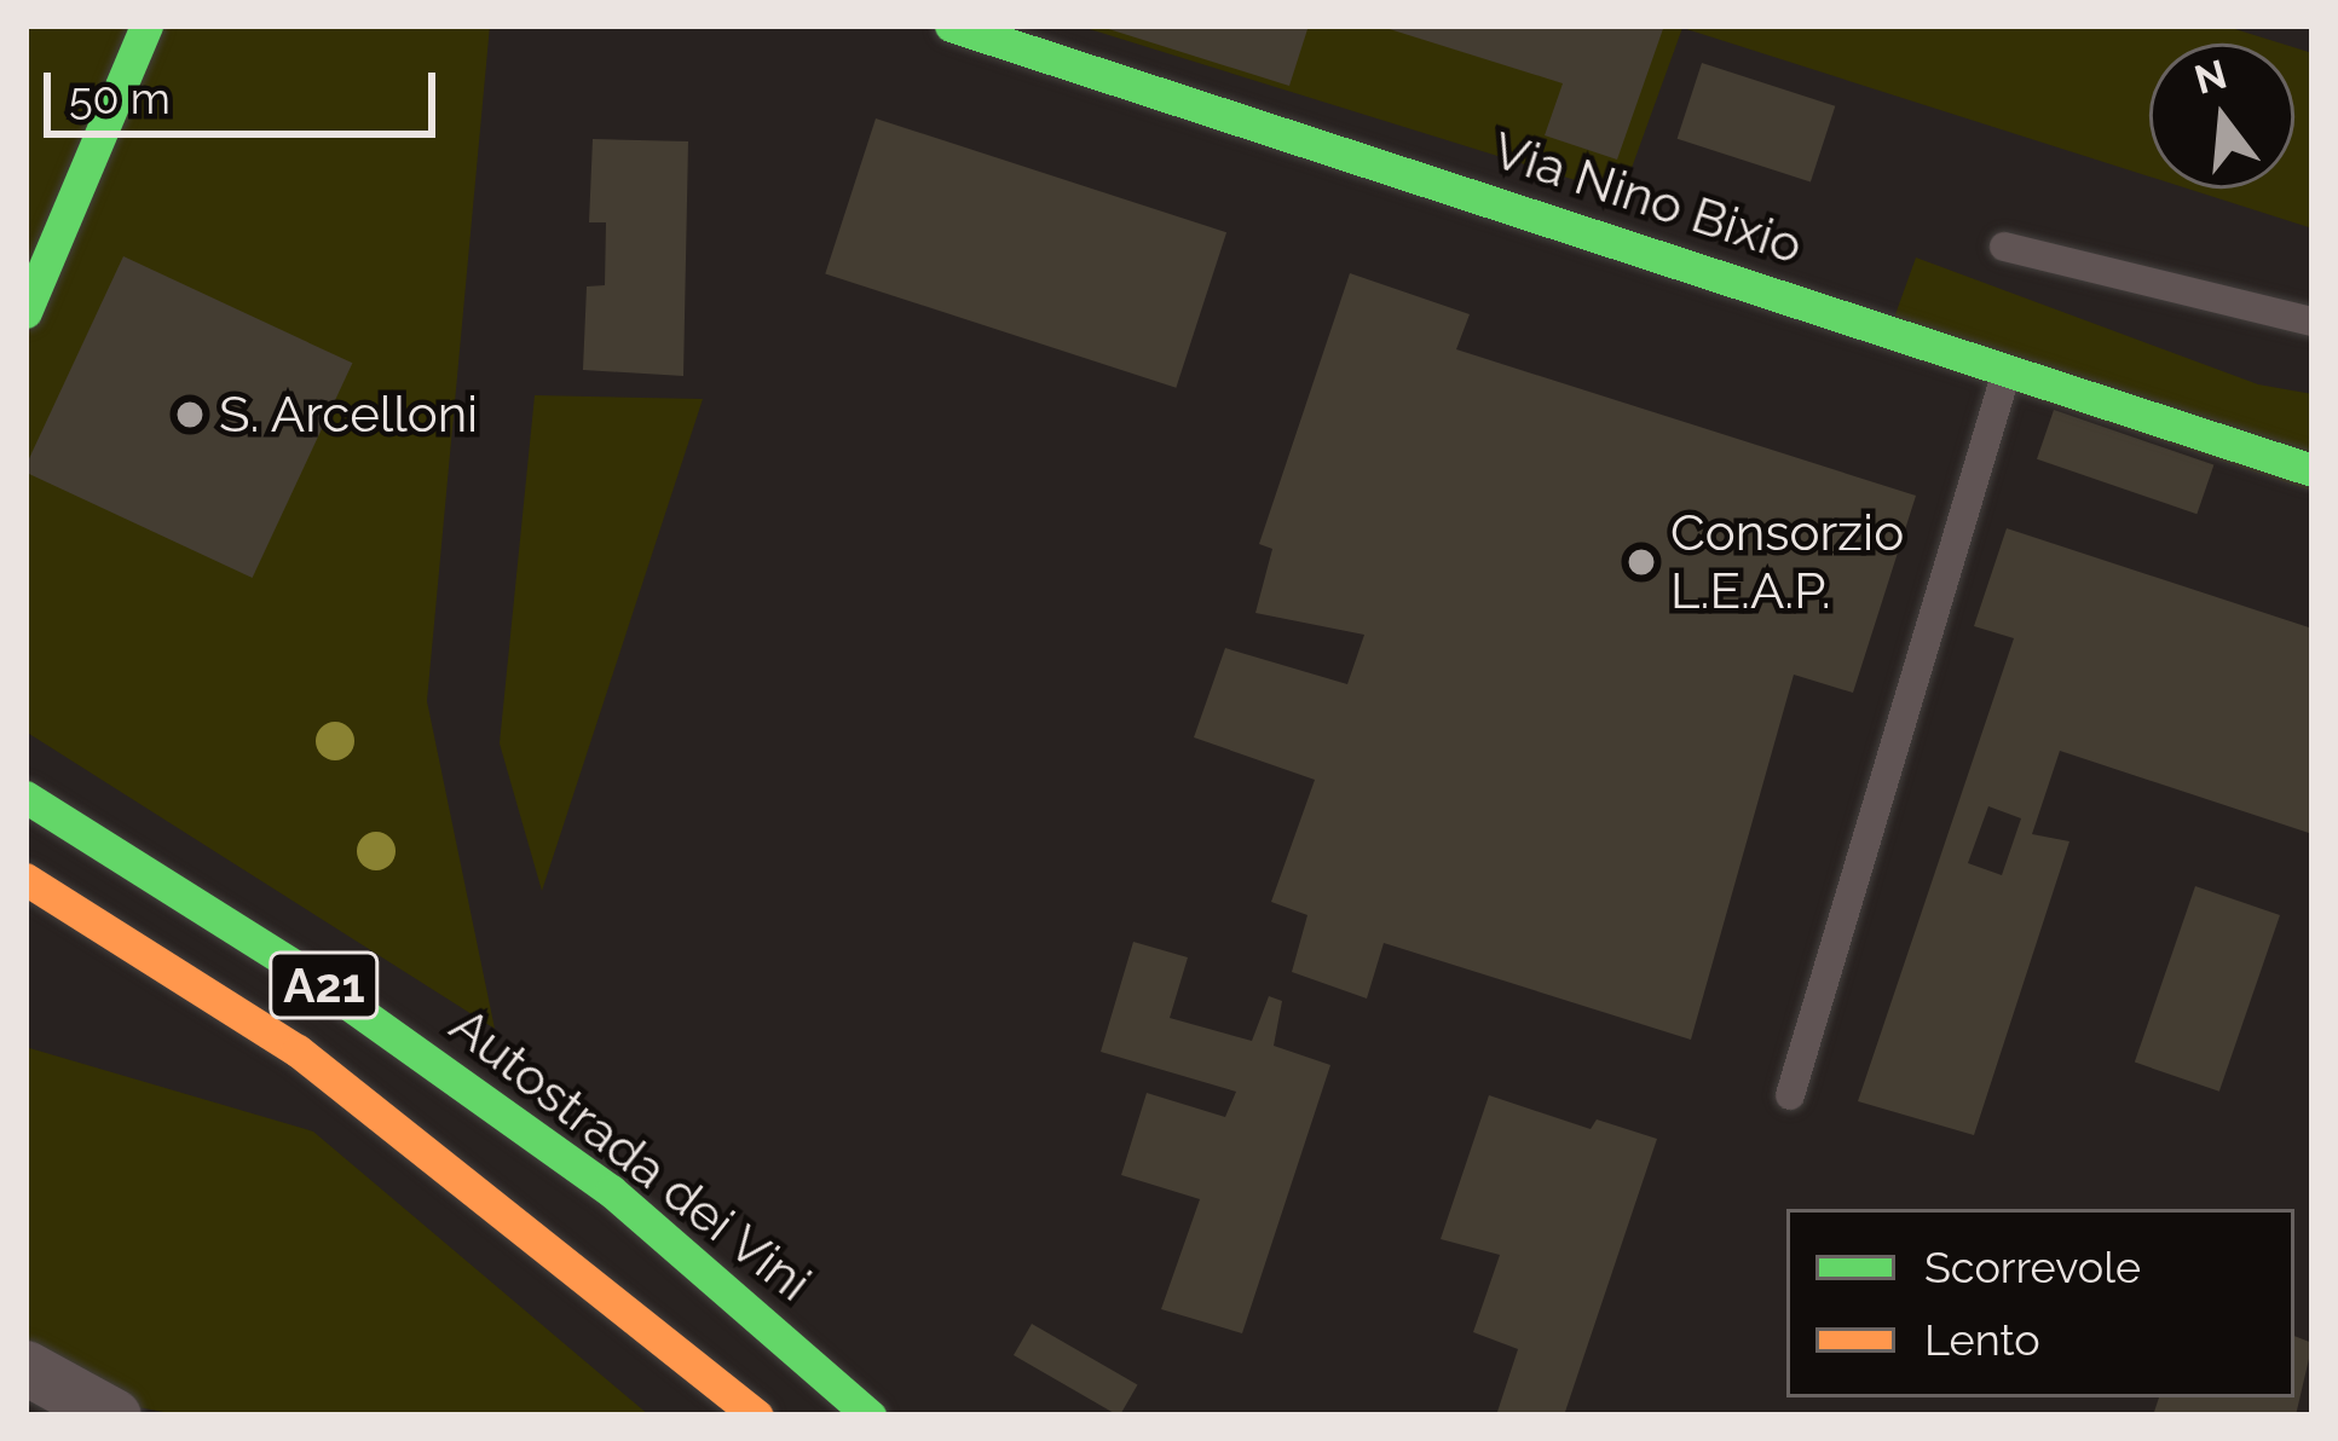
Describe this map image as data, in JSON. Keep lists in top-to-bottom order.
{
  "streets": {
    "main road": ["Via Nino Bixio", "A21", "Autostrada dei Vini"]
  },
  "places": ["S. Arcelloni", "Consorzio L.E.A.P."],
  "legend": ["Scorrevole", "Lento"],
  "scale_bar": "50 m",
  "north": "top"
}
